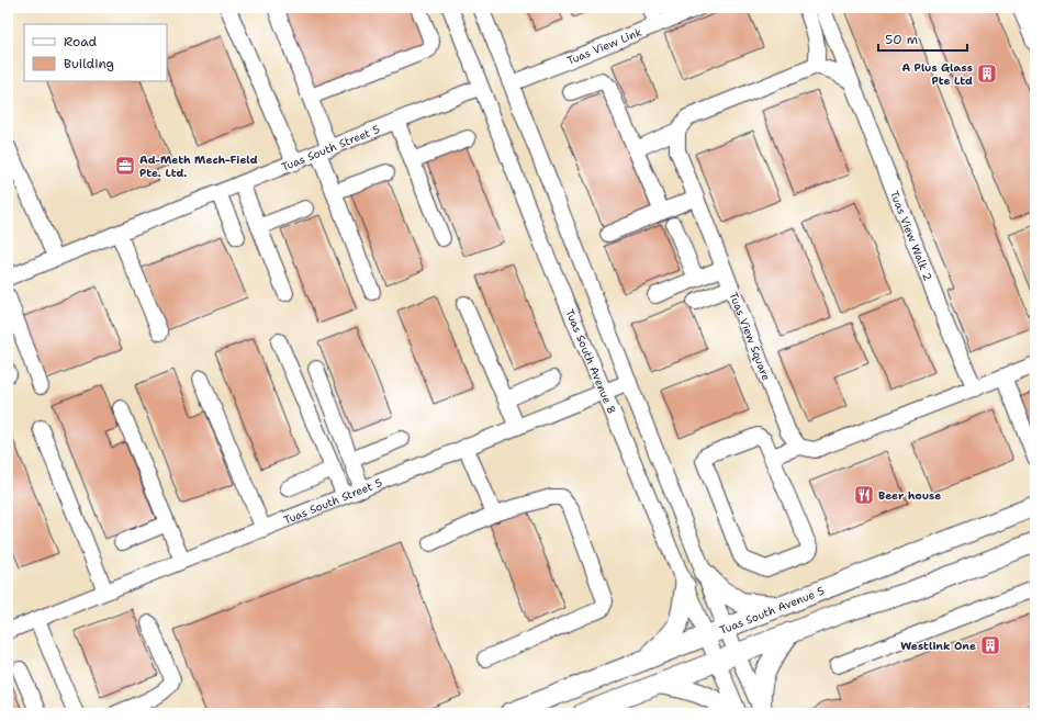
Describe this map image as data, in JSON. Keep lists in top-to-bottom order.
{
  "streets": {
    "main road": ["Tuas South Avenue 5"],
    "street": [
      "Tuas View Link",
      "Tuas South Street 5",
      "Tuas View Walk 2",
      "Tuas View Square",
      "Tuas South Avenue 8"
    ]
  },
  "crossings": [
    ["Tuas South Street 5", "Tuas South Avenue 8"],
    ["Tuas South Avenue 8", "Tuas South Avenue 5"]
  ],
  "places": {
    "building": ["A Plus Glass Pte Ltd", "Westlink One"],
    "office": ["Ad-Meth Mech-Field Pte. Ltd."],
    "restaurant": ["Beer house"]
  },
  "legend": ["Road", "Building"],
  "scale_bar": "50 m"
}
